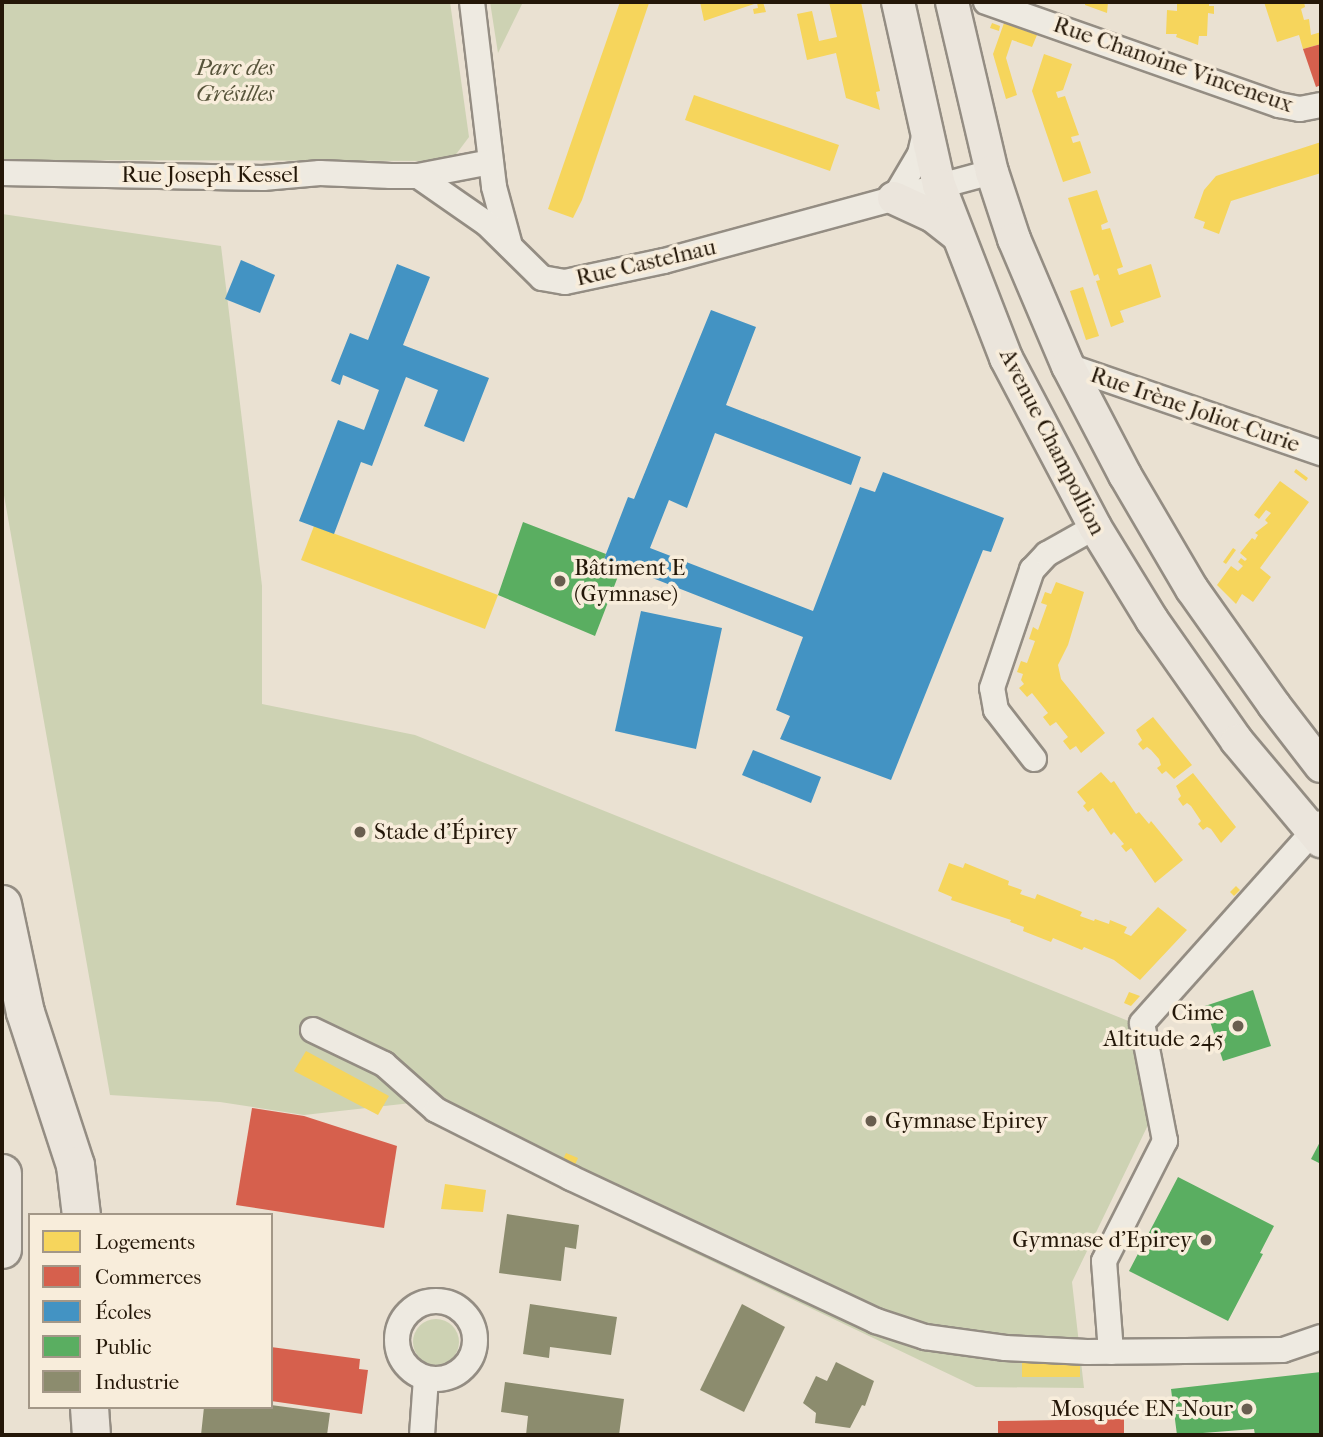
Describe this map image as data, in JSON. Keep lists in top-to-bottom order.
{
  "streets": {
    "main road": ["Avenue Champollion"],
    "street": [
      "Rue Chanoine Vinceneux",
      "Rue Joseph Kessel",
      "Rue Castelnau",
      "Rue Irène Joliot-Curie"
    ]
  },
  "crossings": [
    ["Rue Castelnau", "Avenue Champollion"]
  ],
  "parks": ["Parc des Grésilles"],
  "places": [
    "Bâtiment E (Gymnase)",
    "Stade d'Épirey",
    "Cime Altitude 245",
    "Gymnase Epirey",
    "Gymnase d'Epirey",
    "Mosquée EN-Nour"
  ],
  "legend": [
    "Logements",
    "Commerces",
    "Écoles",
    "Public",
    "Industrie"
  ]
}
